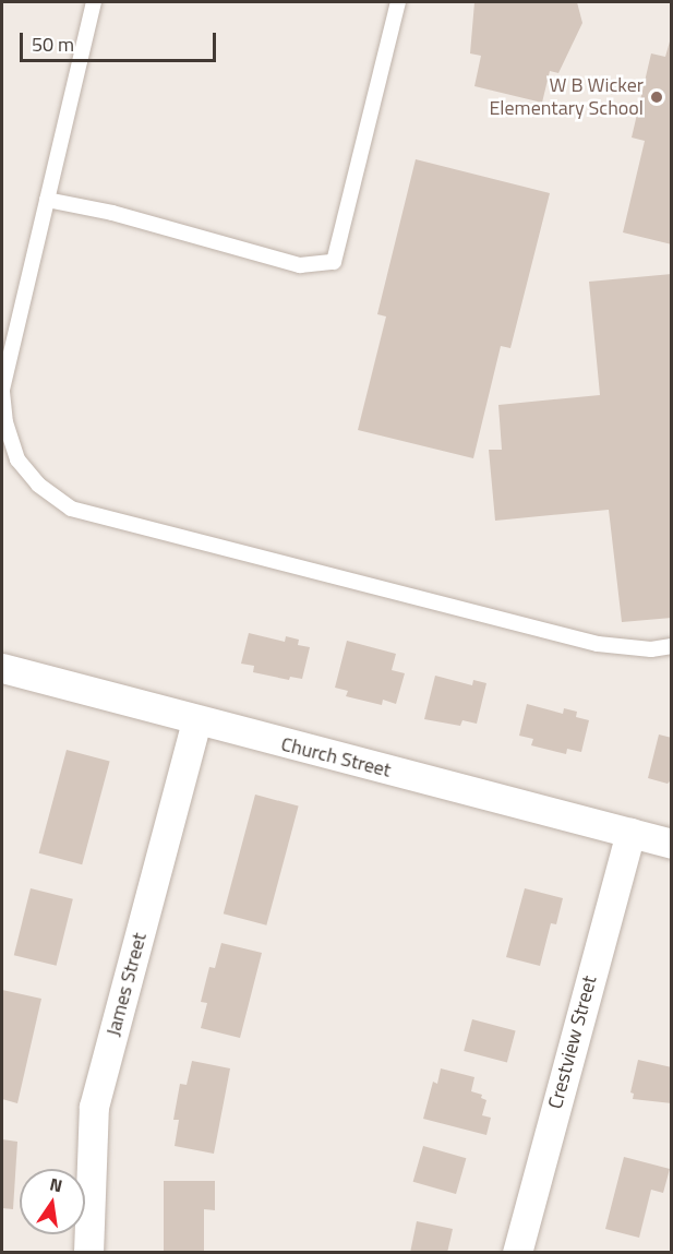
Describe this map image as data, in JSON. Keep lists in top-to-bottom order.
{
  "streets": {
    "street": ["Church Street", "James Street", "Crestview Street"]
  },
  "crossings": [
    ["Church Street", "James Street"],
    ["Church Street", "Crestview Street"]
  ],
  "places": ["W B Wicker Elementary School"],
  "scale_bar": "50 m",
  "north": "top"
}
